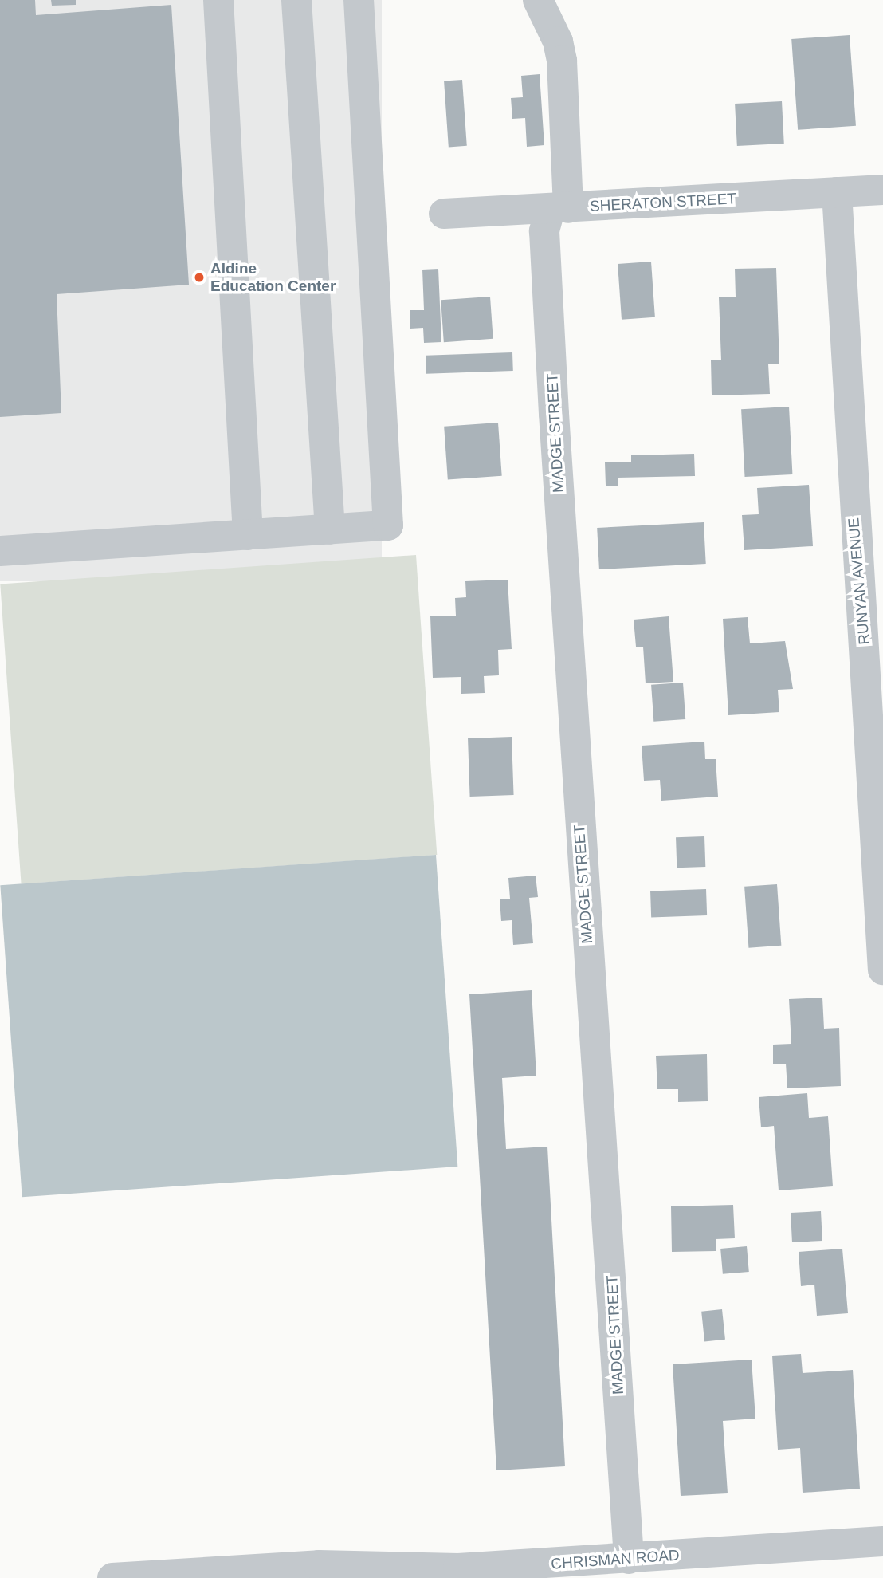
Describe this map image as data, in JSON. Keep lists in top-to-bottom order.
{
  "streets": {
    "street": [
      "SHERATON STREET",
      "MADGE STREET",
      "RUNYAN AVENUE",
      "CHRISMAN ROAD"
    ]
  },
  "crossings": [
    ["SHERATON STREET", "MADGE STREET"],
    ["SHERATON STREET", "RUNYAN AVENUE"],
    ["MADGE STREET", "CHRISMAN ROAD"]
  ],
  "places": ["Aldine Education Center"]
}
